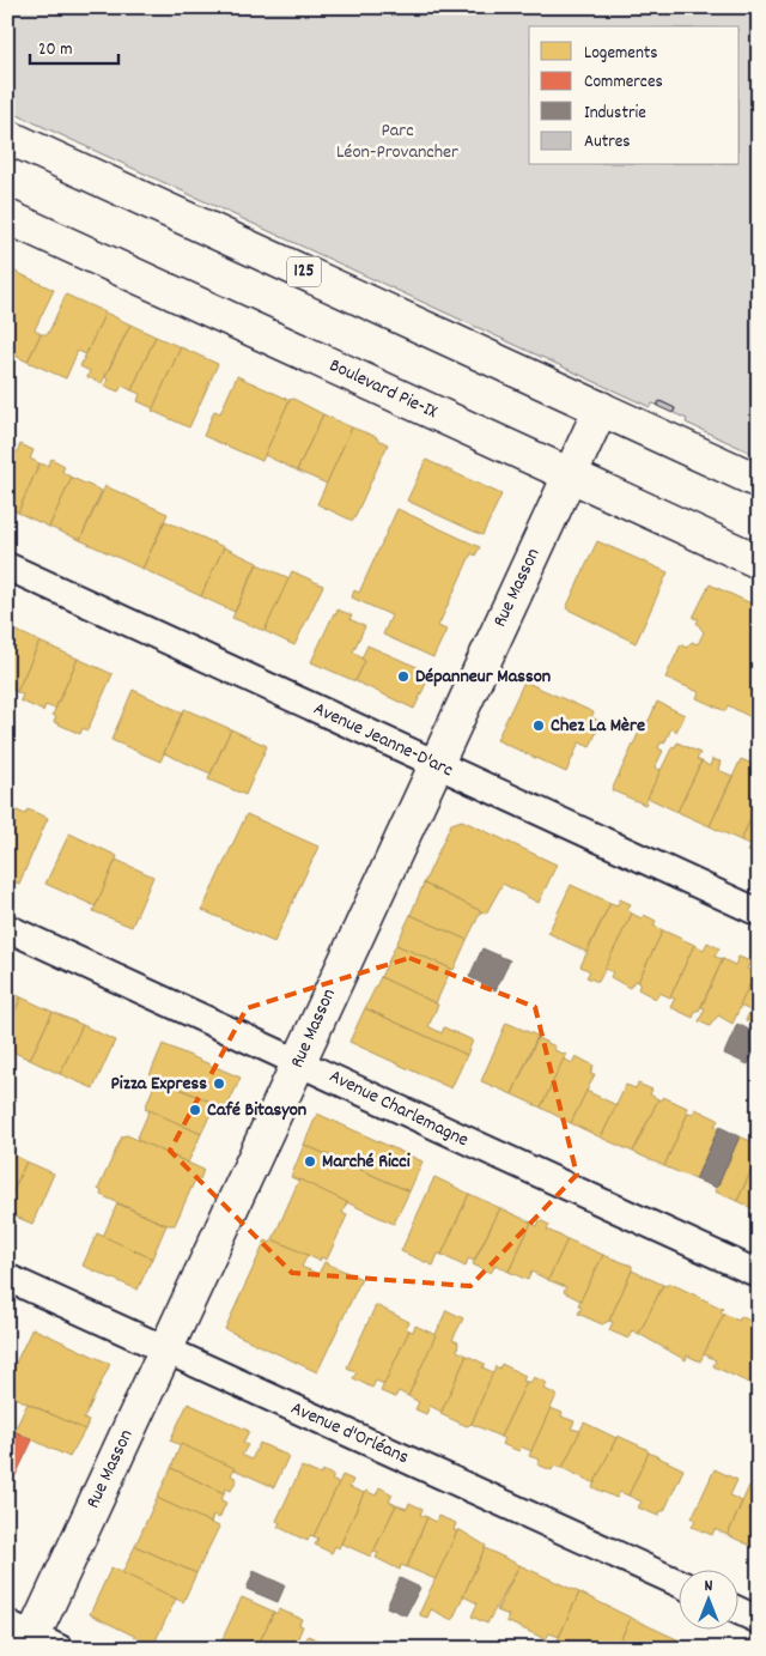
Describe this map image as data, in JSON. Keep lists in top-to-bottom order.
{
  "streets": {
    "main road": ["125", "Boulevard Pie-IX", "Rue Masson"],
    "street": ["Avenue Jeanne-D'arc", "Avenue Charlemagne", "Avenue d'Orléans"]
  },
  "crossings": [
    ["125", "Rue Masson"],
    ["Boulevard Pie-IX", "Rue Masson"],
    ["Rue Masson", "Avenue Jeanne-D'arc"],
    ["Rue Masson", "Avenue Charlemagne"],
    ["Rue Masson", "Avenue d'Orléans"]
  ],
  "parks": ["Parc Léon-Provancher"],
  "places": [
    "Dépanneur Masson",
    "Chez La Mère",
    "Pizza Express",
    "Café Bitasyon",
    "Marché Ricci"
  ],
  "legend": [
    "Logements",
    "Commerces",
    "Industrie",
    "Autres"
  ],
  "scale_bar": "20 m",
  "north": "top"
}
